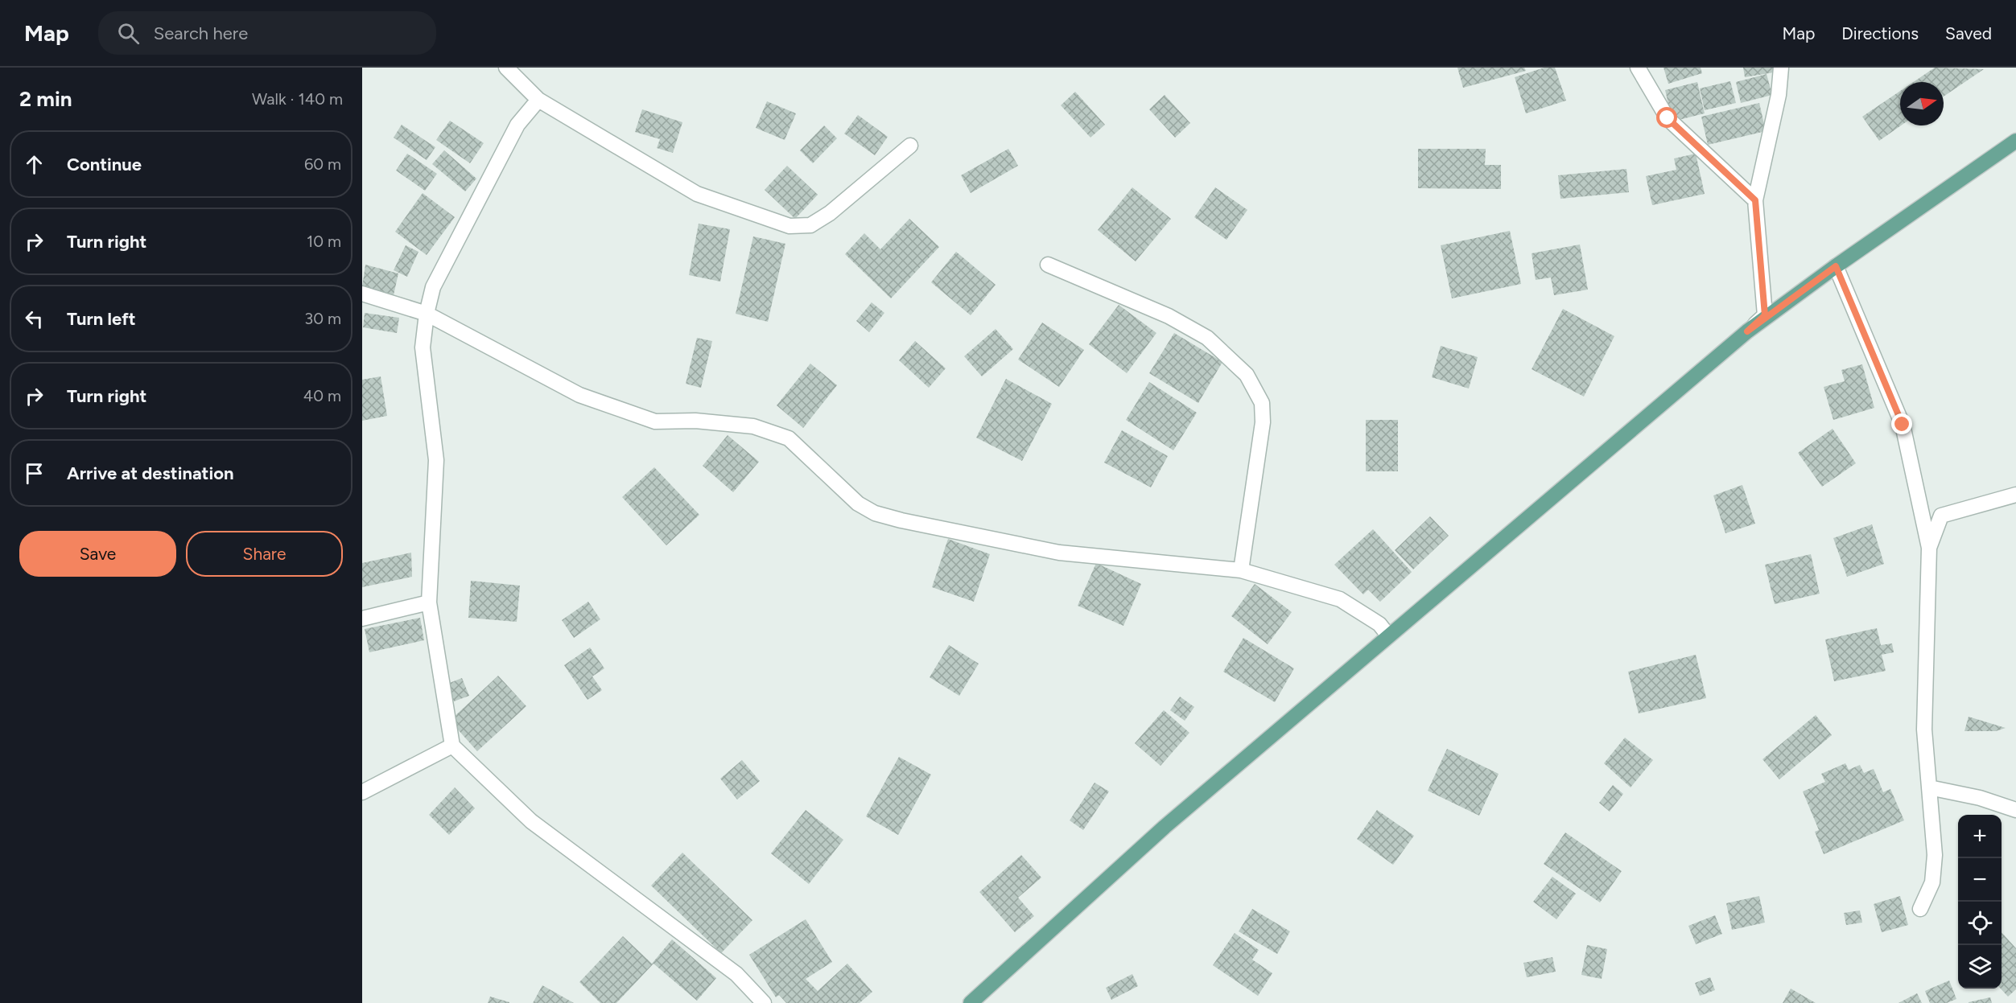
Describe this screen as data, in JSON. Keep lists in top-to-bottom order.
{
  "north": "right",
  "page": {
    "header": "Map",
    "search": "Search here",
    "nav": ["Map", "Directions", "Saved"],
    "heading": ["2 min", "Walk · 140 m"],
    "list": [
      ["Continue", "60 m"],
      ["Turn right", "10 m"],
      ["Turn left", "30 m"],
      ["Turn right", "40 m"],
      "Arrive at destination"
    ],
    "buttons": ["Save", "Share"],
    "map_buttons": ["+", "−"]
  }
}
